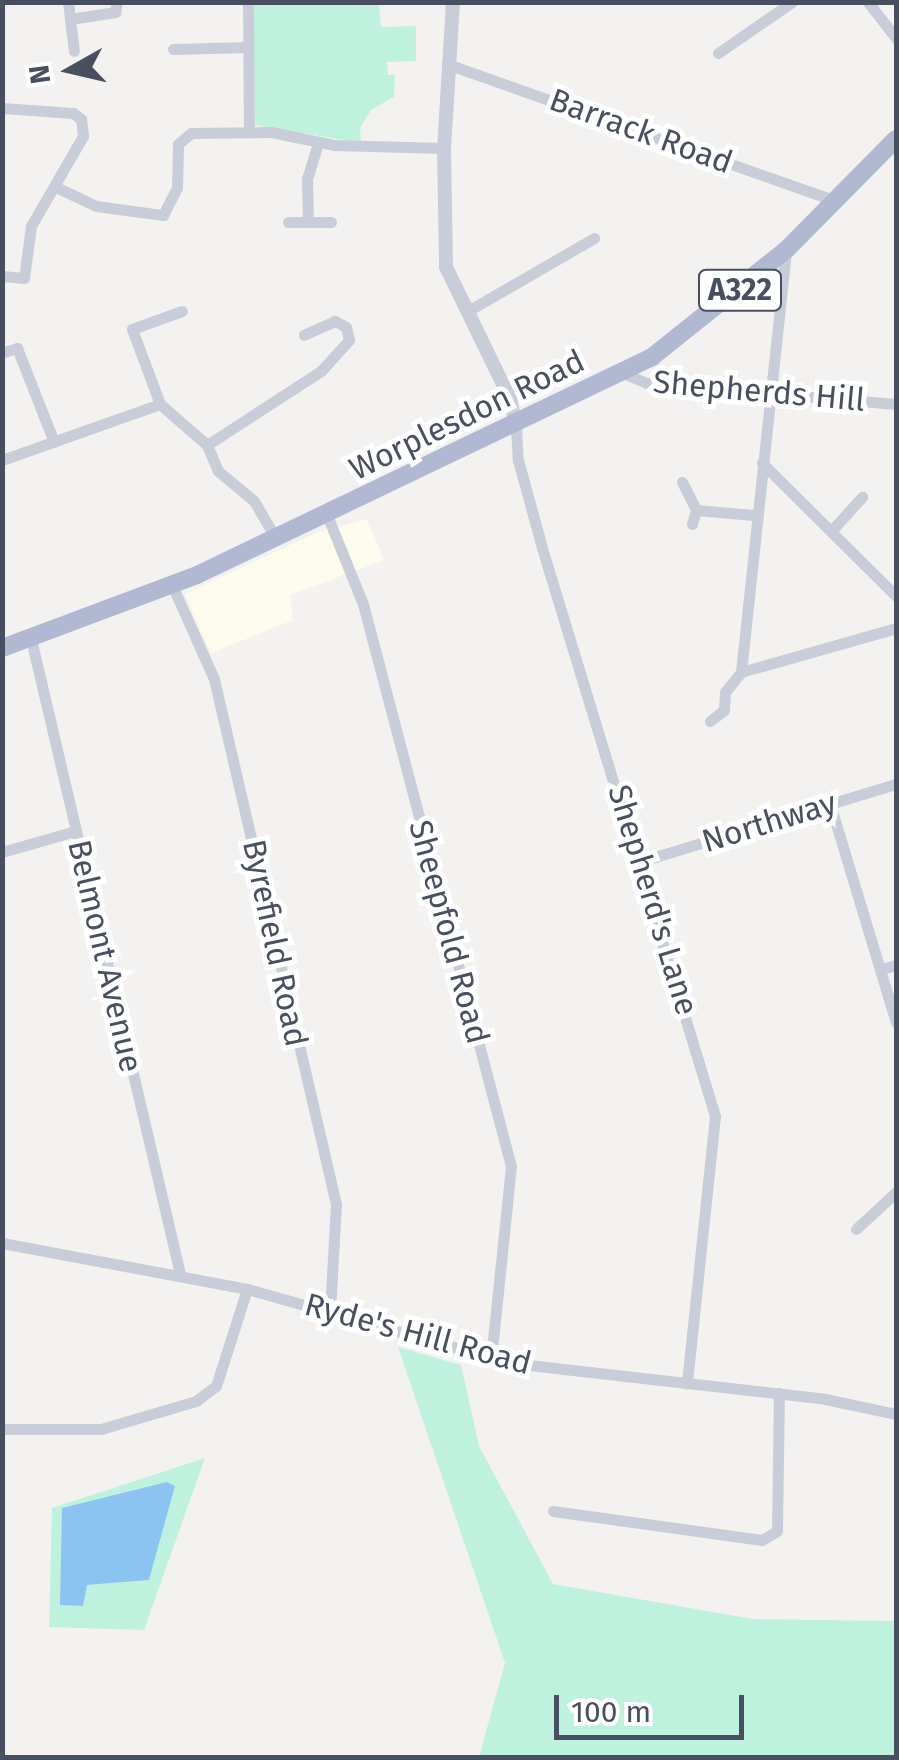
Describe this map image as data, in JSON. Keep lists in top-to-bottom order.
{
  "streets": {
    "main road": ["A322", "Worplesdon Road"],
    "street": [
      "Barrack Road",
      "Shepherds Hill",
      "Northway",
      "Shepherd's Lane",
      "Sheepfold Road",
      "Byrefield Road",
      "Belmont Avenue",
      "Ryde's Hill Road"
    ]
  },
  "crossings": [
    ["Barrack Road", "Worplesdon Road"],
    ["Shepherds Hill", "Worplesdon Road"],
    ["Worplesdon Road", "Shepherd's Lane"],
    ["Worplesdon Road", "Sheepfold Road"],
    ["Worplesdon Road", "Byrefield Road"],
    ["Worplesdon Road", "Belmont Avenue"],
    ["Northway", "Shepherd's Lane"],
    ["Shepherd's Lane", "Ryde's Hill Road"],
    ["Sheepfold Road", "Ryde's Hill Road"],
    ["Byrefield Road", "Ryde's Hill Road"],
    ["Belmont Avenue", "Ryde's Hill Road"]
  ],
  "scale_bar": "100 m",
  "north": "left"
}
